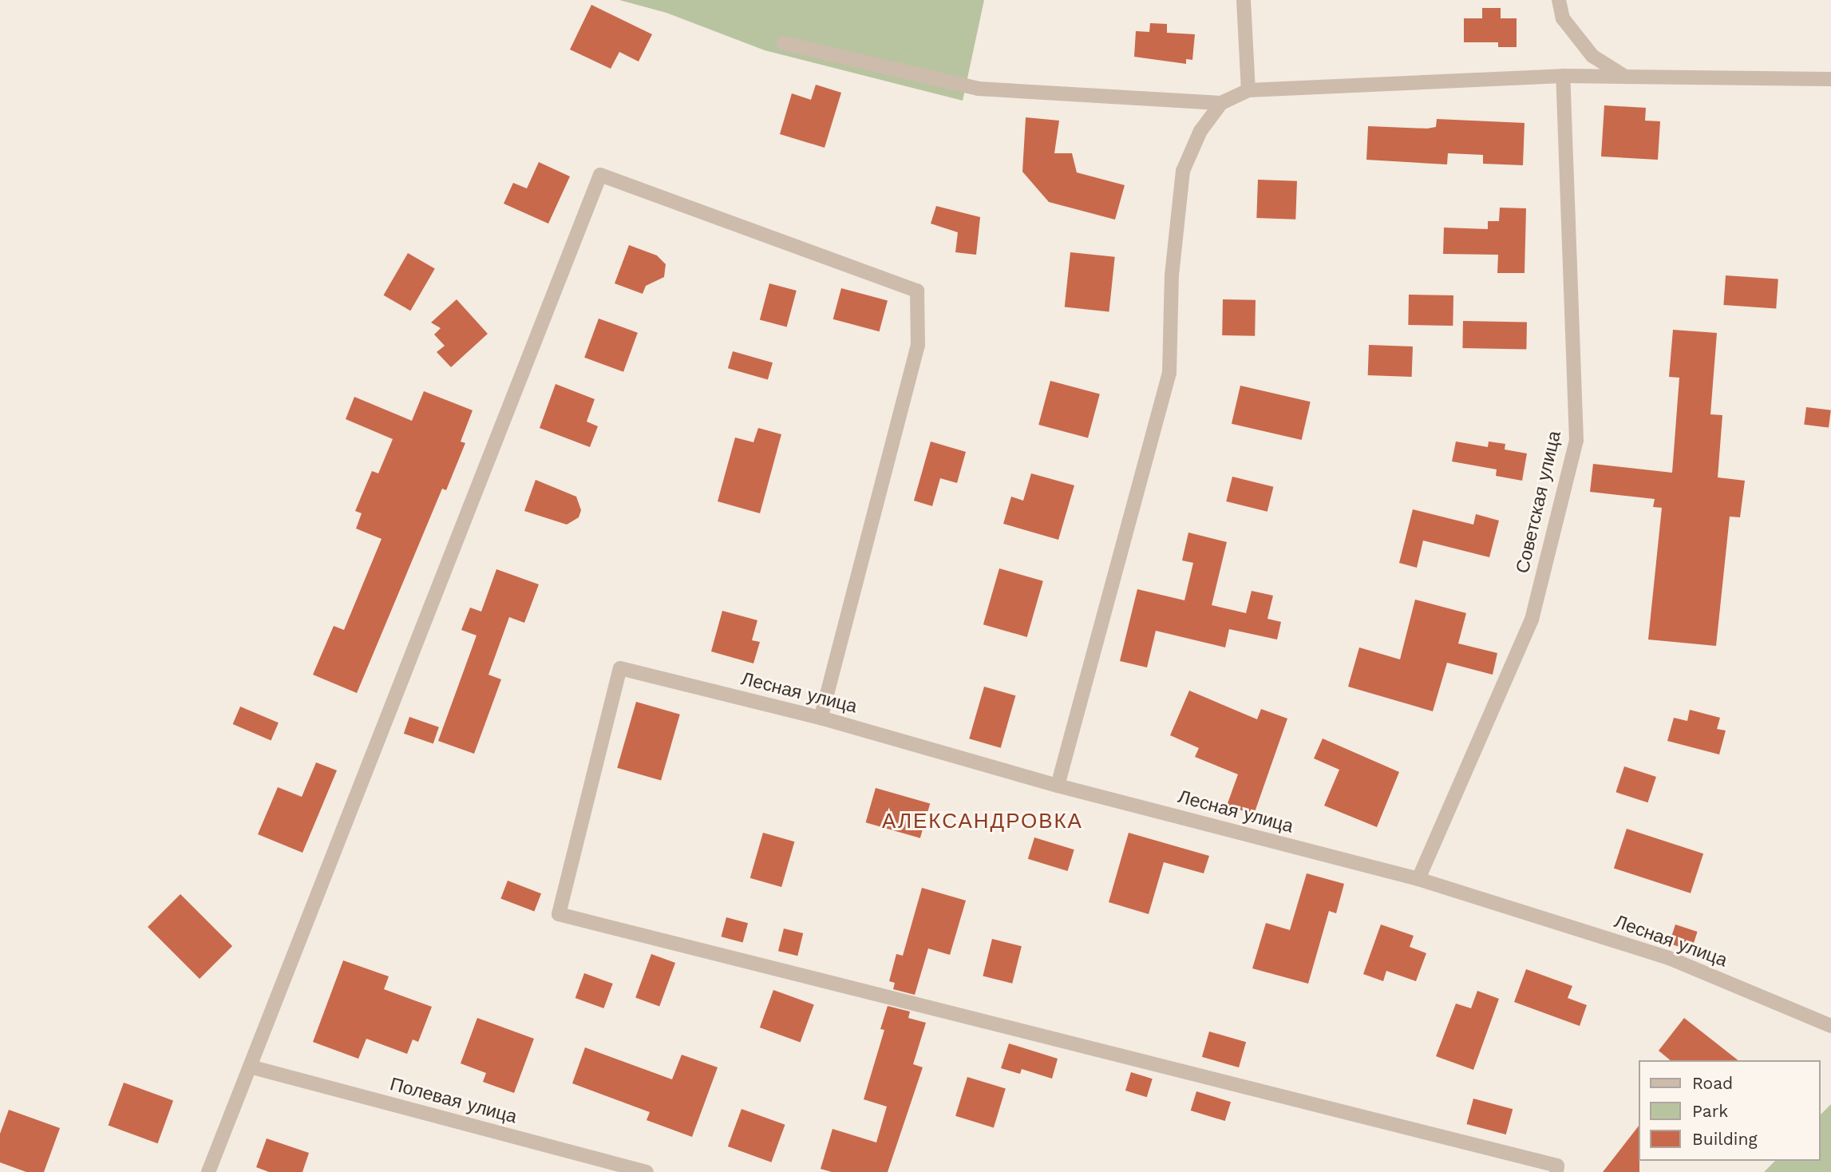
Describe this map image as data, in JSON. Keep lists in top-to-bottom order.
{
  "streets": {
    "street": ["Советская улица", "Лесная улица", "Полевая улица"]
  },
  "crossings": [
    ["Советская улица", "Лесная улица"]
  ],
  "districts": ["АЛЕКСАНДРОВКА"],
  "legend": ["Road", "Park", "Building"]
}
